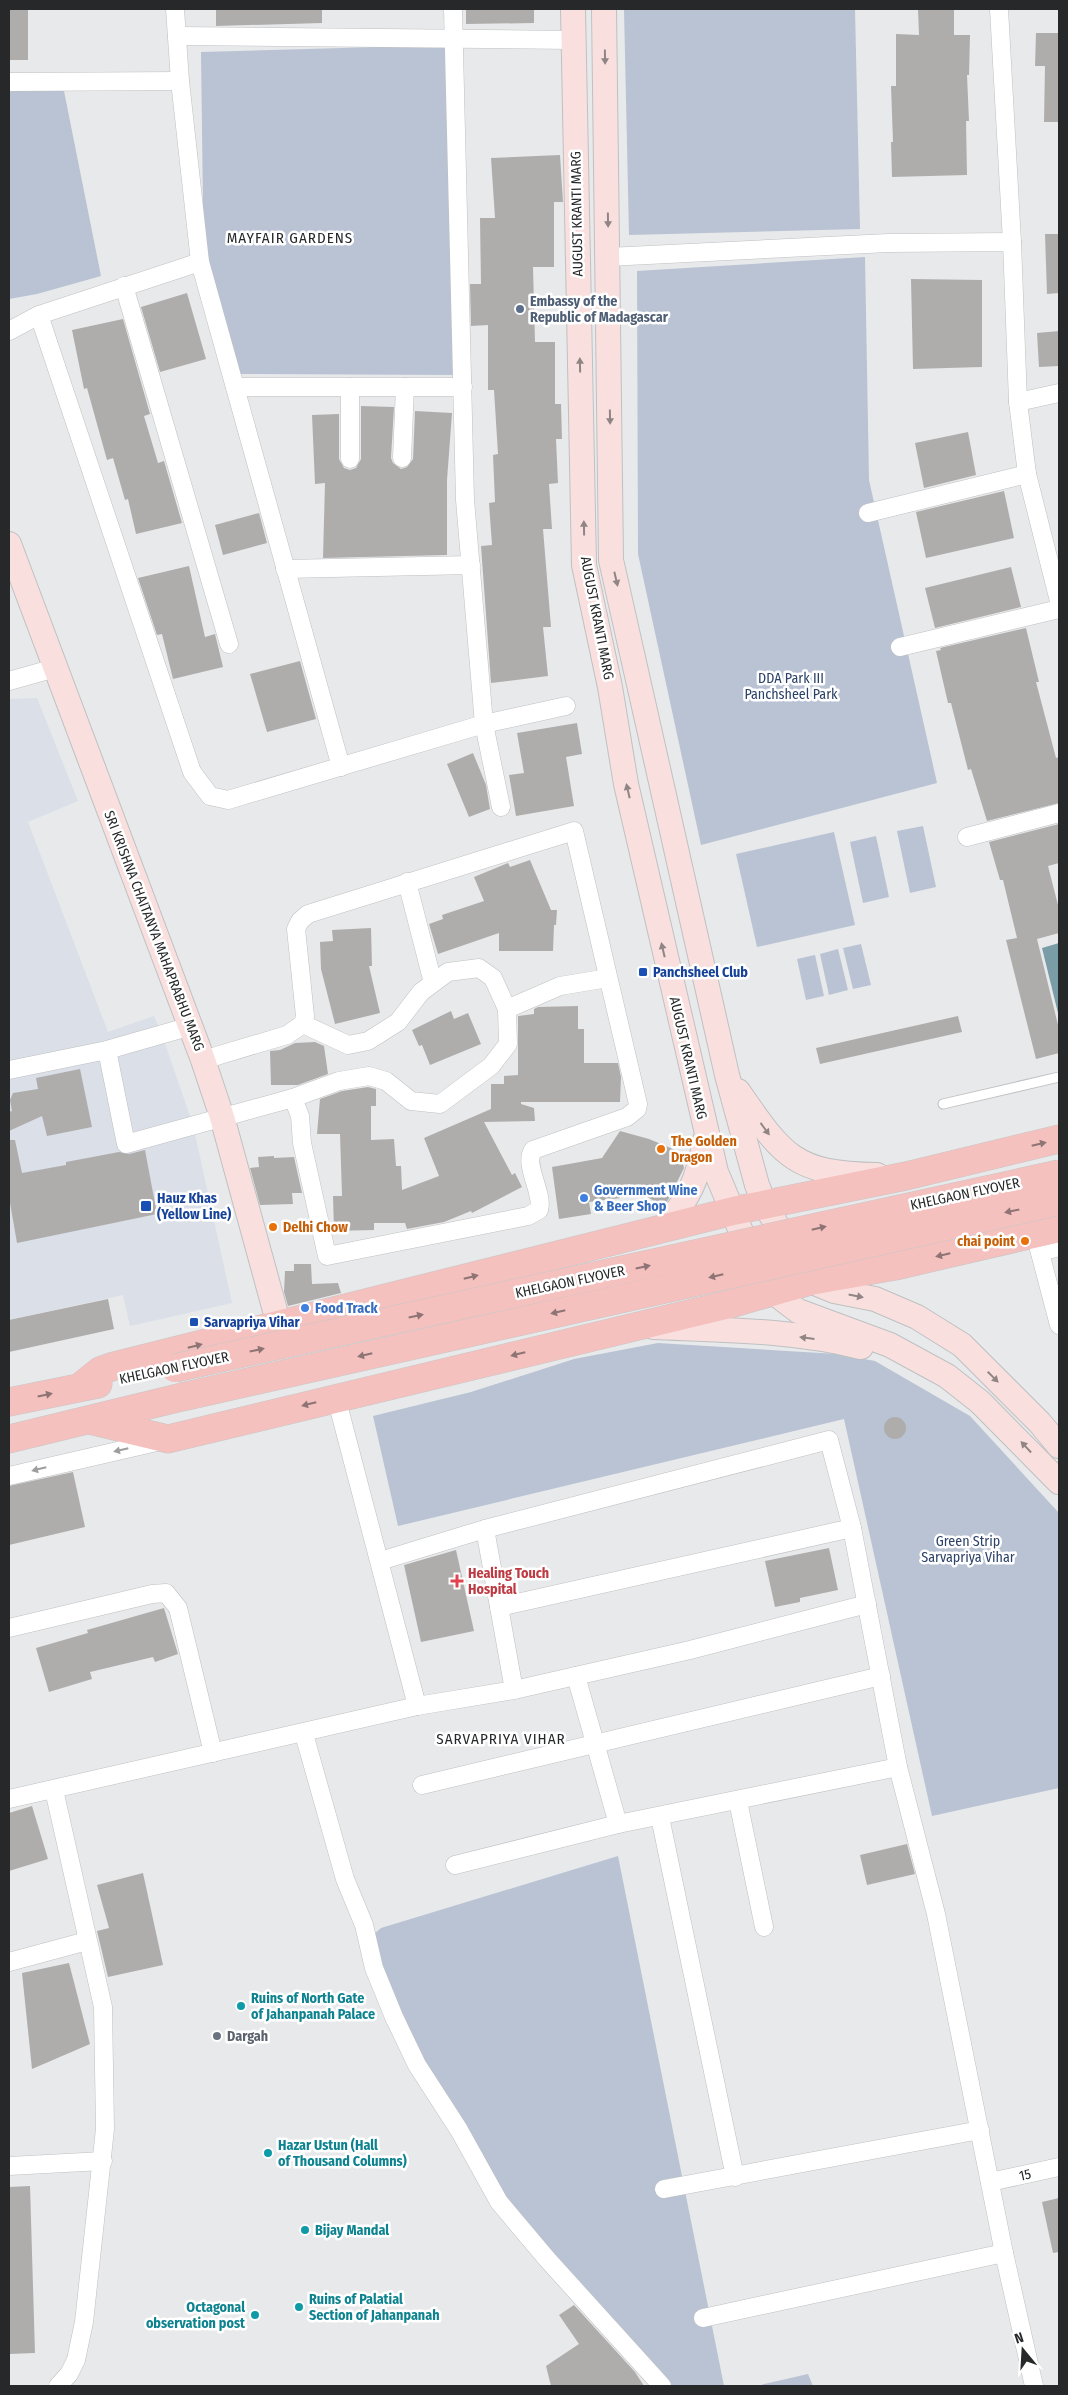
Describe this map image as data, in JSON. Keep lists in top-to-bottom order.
{
  "streets": {
    "main road": ["AUGUST KRANTI MARG", "SRI KRISHNA CHAITANYA MAHAPRABHU MARG", "KHELGAON FLYOVER"],
    "street": ["15"]
  },
  "districts": ["MAYFAIR GARDENS", "SARVAPRIYA VIHAR"],
  "parks": ["DDA Park III Panchsheel Park", "Green Strip Sarvapriya Vihar"],
  "places": {
    "other": [
      "Embassy of the Republic of Madagascar",
      "The Golden Dragon",
      "Government Wine & Beer Shop",
      "Delhi Chow",
      "chai point",
      "Food Track",
      "Ruins of North Gate of Jahanpanah Palace",
      "Dargah",
      "Hazar Ustun (Hall of Thousand Columns)",
      "Bijay Mandal",
      "Ruins of Palatial Section of Jahanpanah",
      "Octagonal observation post"
    ],
    "transit": ["Panchsheel Club", "Hauz Khas (Yellow Line)", "Sarvapriya Vihar"],
    "health": ["Healing Touch Hospital"]
  },
  "north": "top"
}
